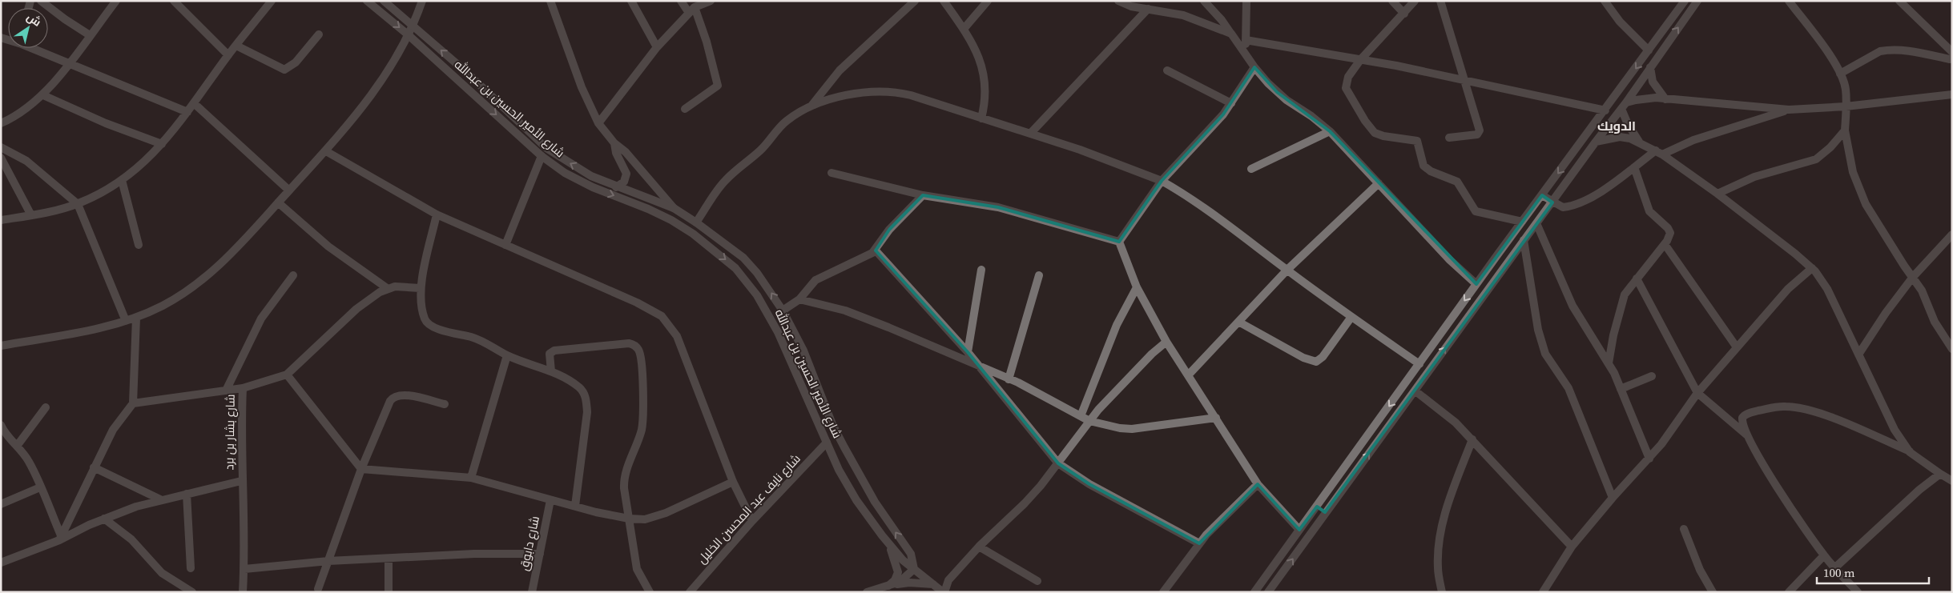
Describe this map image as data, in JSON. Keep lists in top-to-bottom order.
{
  "streets": {
    "street": [
      "شارع الأمير الحسين بن عبدالله",
      "شارع بشار بن برد",
      "شارع نايف عبد المحسن الخليل",
      "شارع دابوق"
    ]
  },
  "crossings": [
    ["شارع الأمير الحسين بن عبدالله", "شارع نايف عبد المحسن الخليل"]
  ],
  "districts": ["الدويك"],
  "scale_bar": "100 m",
  "north": "top right"
}
